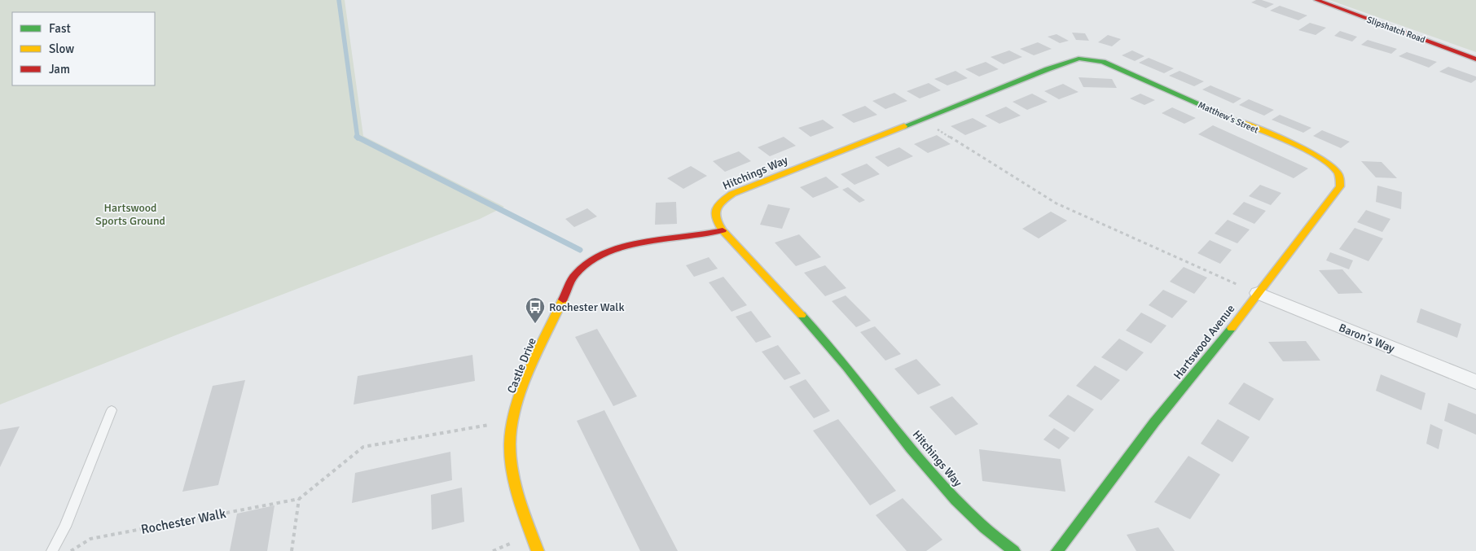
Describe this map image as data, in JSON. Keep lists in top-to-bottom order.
{
  "streets": {
    "street": [
      "Slipshatch Road",
      "Matthew's Street",
      "Hitchings Way",
      "Baron's Way",
      "Hartswood Avenue",
      "Castle Drive"
    ],
    "path": ["Rochester Walk"]
  },
  "crossings": [
    ["Matthew's Street", "Hitchings Way"],
    ["Matthew's Street", "Hartswood Avenue"],
    ["Hitchings Way", "Castle Drive"],
    ["Baron's Way", "Hartswood Avenue"],
    ["Castle Drive", "Rochester Walk"]
  ],
  "parks": ["Hartswood Sports Ground"],
  "places": {
    "bus stop": ["Rochester Walk"]
  },
  "legend": ["Fast", "Slow", "Jam"]
}
